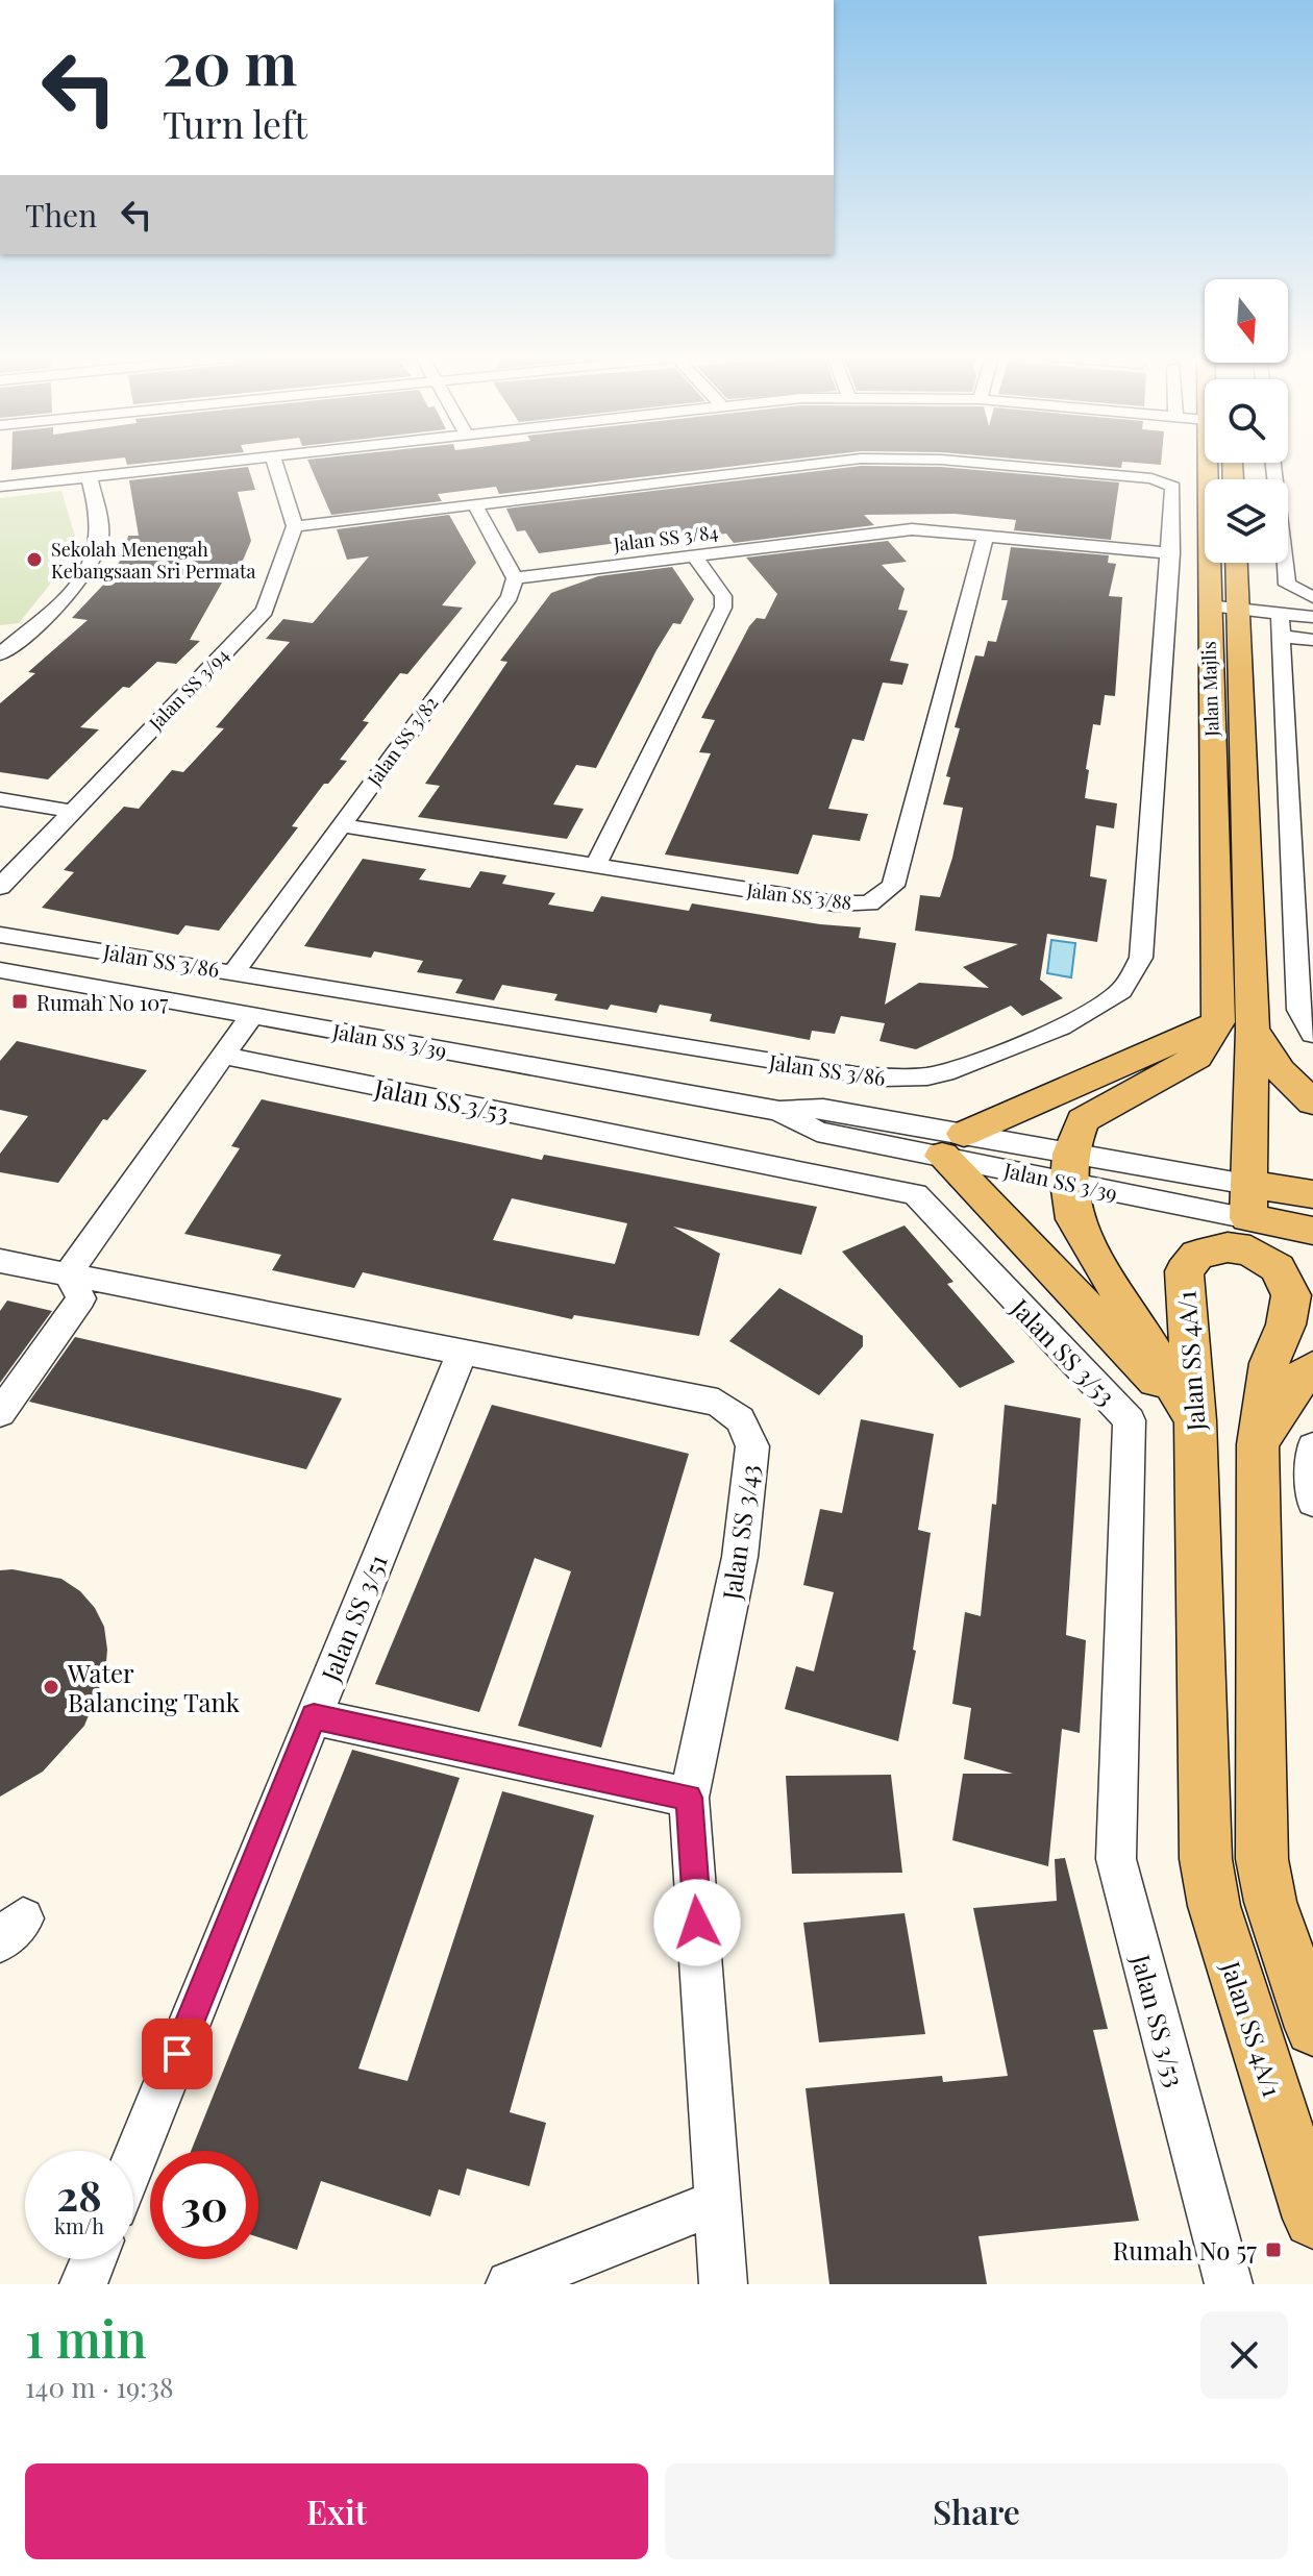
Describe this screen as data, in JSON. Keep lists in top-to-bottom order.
{
  "streets": {
    "main road": ["Jalan Majlis", "Jalan SS 4A/1"],
    "street": [
      "Jalan SS 3/84",
      "Jalan SS 3/94",
      "Jalan SS 3/82",
      "Jalan SS 3/88",
      "Jalan SS 3/86",
      "Jalan SS 3/39",
      "Jalan SS 3/53",
      "Jalan SS 3/43",
      "Jalan SS 3/51"
    ]
  },
  "crossings": [
    ["Jalan SS 3/84", "Jalan SS 3/82"],
    ["Jalan SS 3/84", "Jalan SS 3/88"],
    ["Jalan SS 3/84", "Jalan SS 3/86"],
    ["Jalan Majlis", "Jalan SS 3/39"],
    ["Jalan SS 3/82", "Jalan SS 3/88"],
    ["Jalan SS 3/82", "Jalan SS 3/86"],
    ["Jalan SS 3/43", "Jalan SS 3/51"]
  ],
  "places": {
    "other": ["Sekolah Menengah Kebangsaan Sri Permata", "Water Balancing Tank"],
    "transit": ["Rumah No 107", "Rumah No 57"]
  },
  "north": "bottom",
  "page": {
    "turn": ["20 m", "Turn left"],
    "then": "Then",
    "speed": "28 km/h",
    "limit": "30",
    "heading": ["1 min", "140 m · 19:38"],
    "buttons": ["Exit", "Share"]
  }
}
